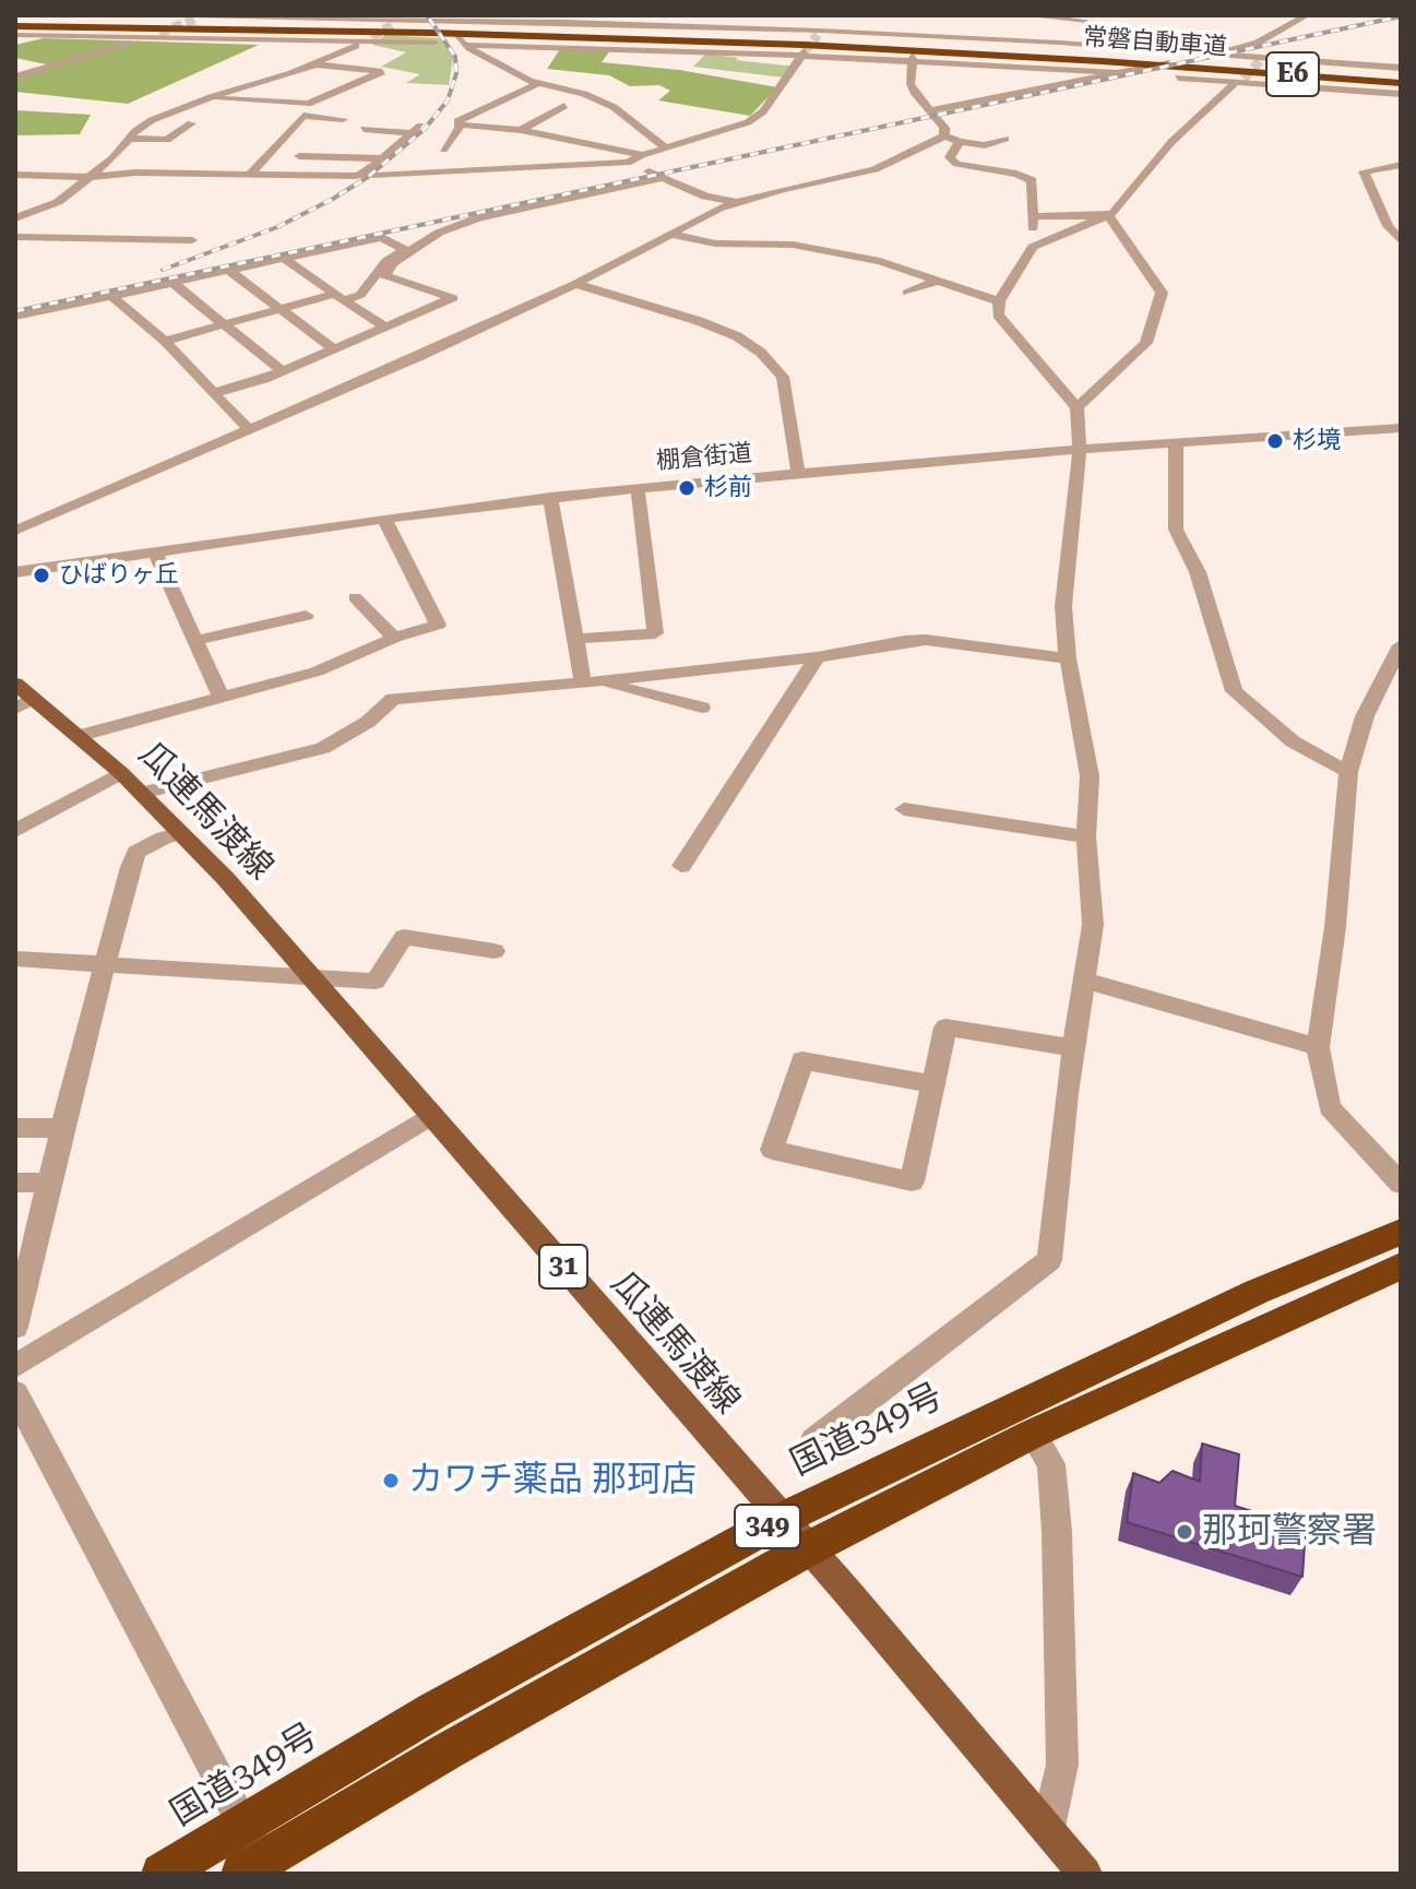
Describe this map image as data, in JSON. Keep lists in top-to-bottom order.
{
  "streets": {
    "highway": [
      "常磐自動車道",
      "E6",
      "国道349号",
      "349"
    ],
    "main road": ["瓜連馬渡線", "31"],
    "street": ["棚倉街道"]
  },
  "crossings": [
    ["瓜連馬渡線", "国道349号"],
    ["瓜連馬渡線", "349"]
  ],
  "places": [
    "杉境",
    "杉前",
    "ひばりヶ丘",
    "カワチ薬品 那珂店",
    "那珂警察署"
  ]
}
